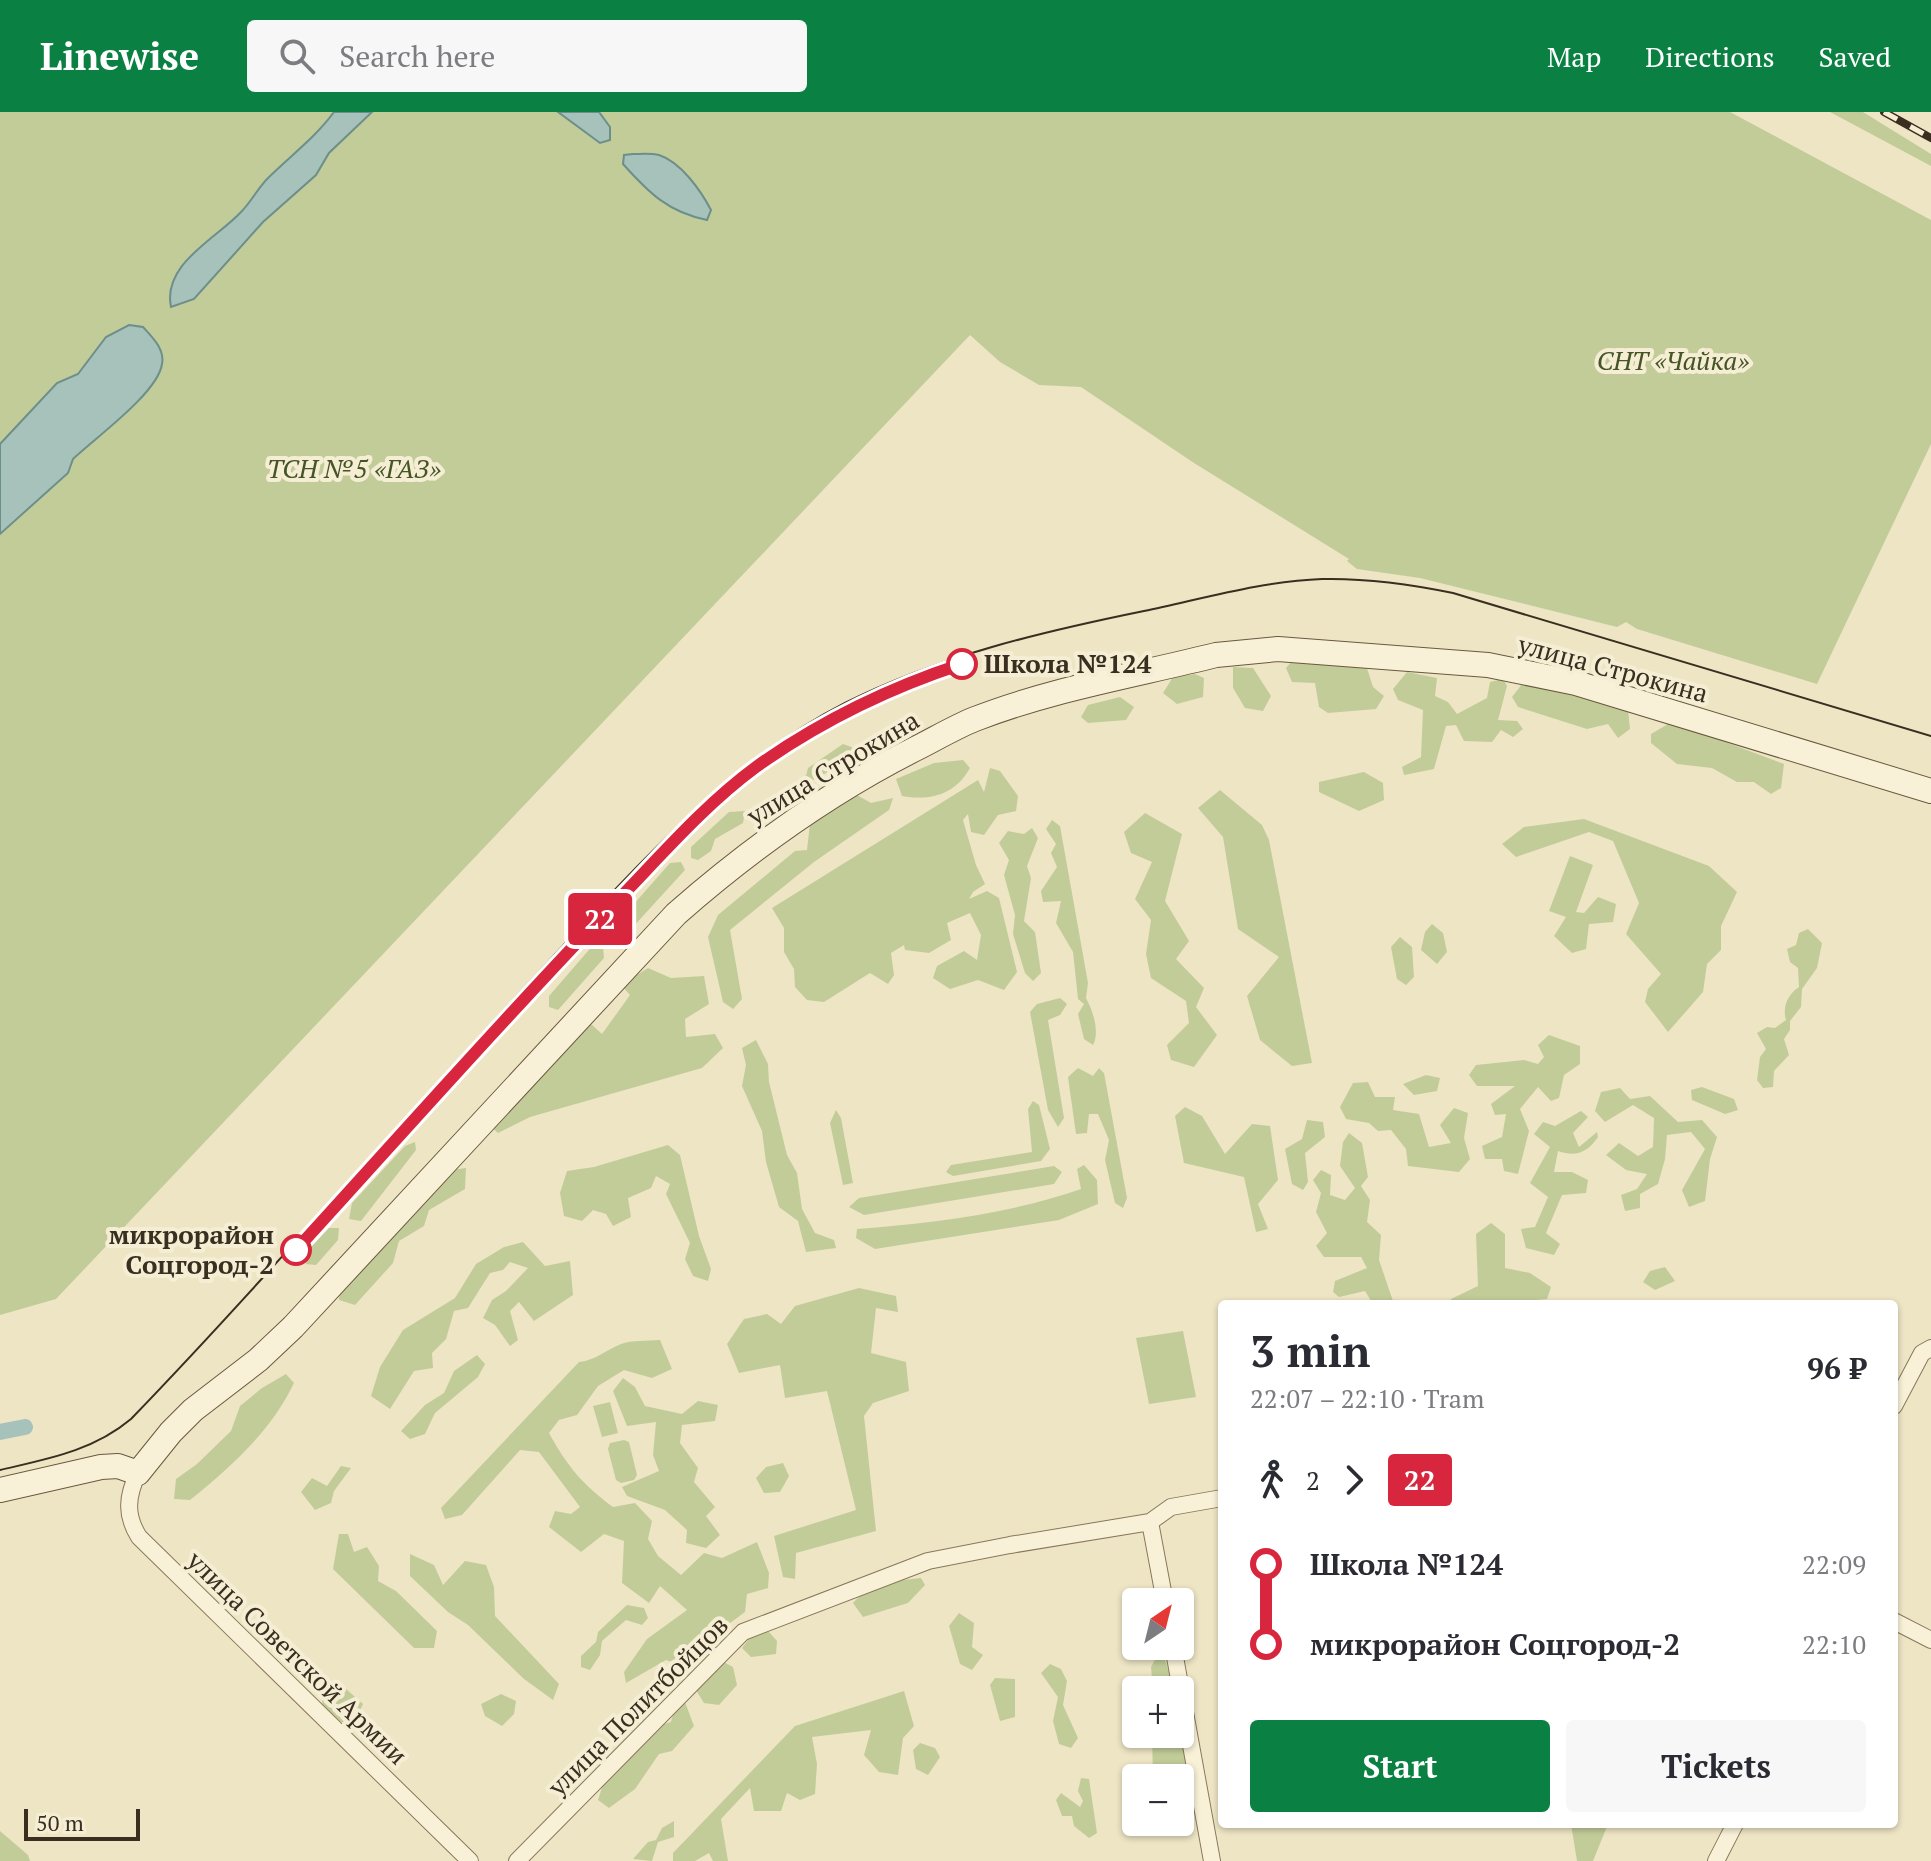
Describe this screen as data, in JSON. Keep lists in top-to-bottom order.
{
  "streets": {
    "street": ["улица Строкина", "улица Советской Армии", "улица Политбойцов"]
  },
  "crossings": [
    ["улица Строкина", "улица Советской Армии"]
  ],
  "parks": ["СНТ «Чайка»", "ТСН №5 «ГАЗ»"],
  "places": ["Школа №124", "микрорайон Соцгород-2"],
  "lines": ["tram line 22"],
  "scale_bar": "50 m",
  "north": "top right",
  "page": {
    "header": "Linewise",
    "search": "Search here",
    "nav": ["Map", "Directions", "Saved"],
    "on_map": "22",
    "heading": ["3 min", "22:07 – 22:10 · Tram", "96 ₽"],
    "legs": ["2", "22"],
    "list": [
      {
        "name": "Школа №124",
        "value": "22:09"
      },
      {
        "name": "микрорайон Соцгород-2",
        "value": "22:10"
      }
    ],
    "map_buttons": ["+", "−"],
    "buttons": ["Start", "Tickets"],
    "scale": "50 m"
  }
}
